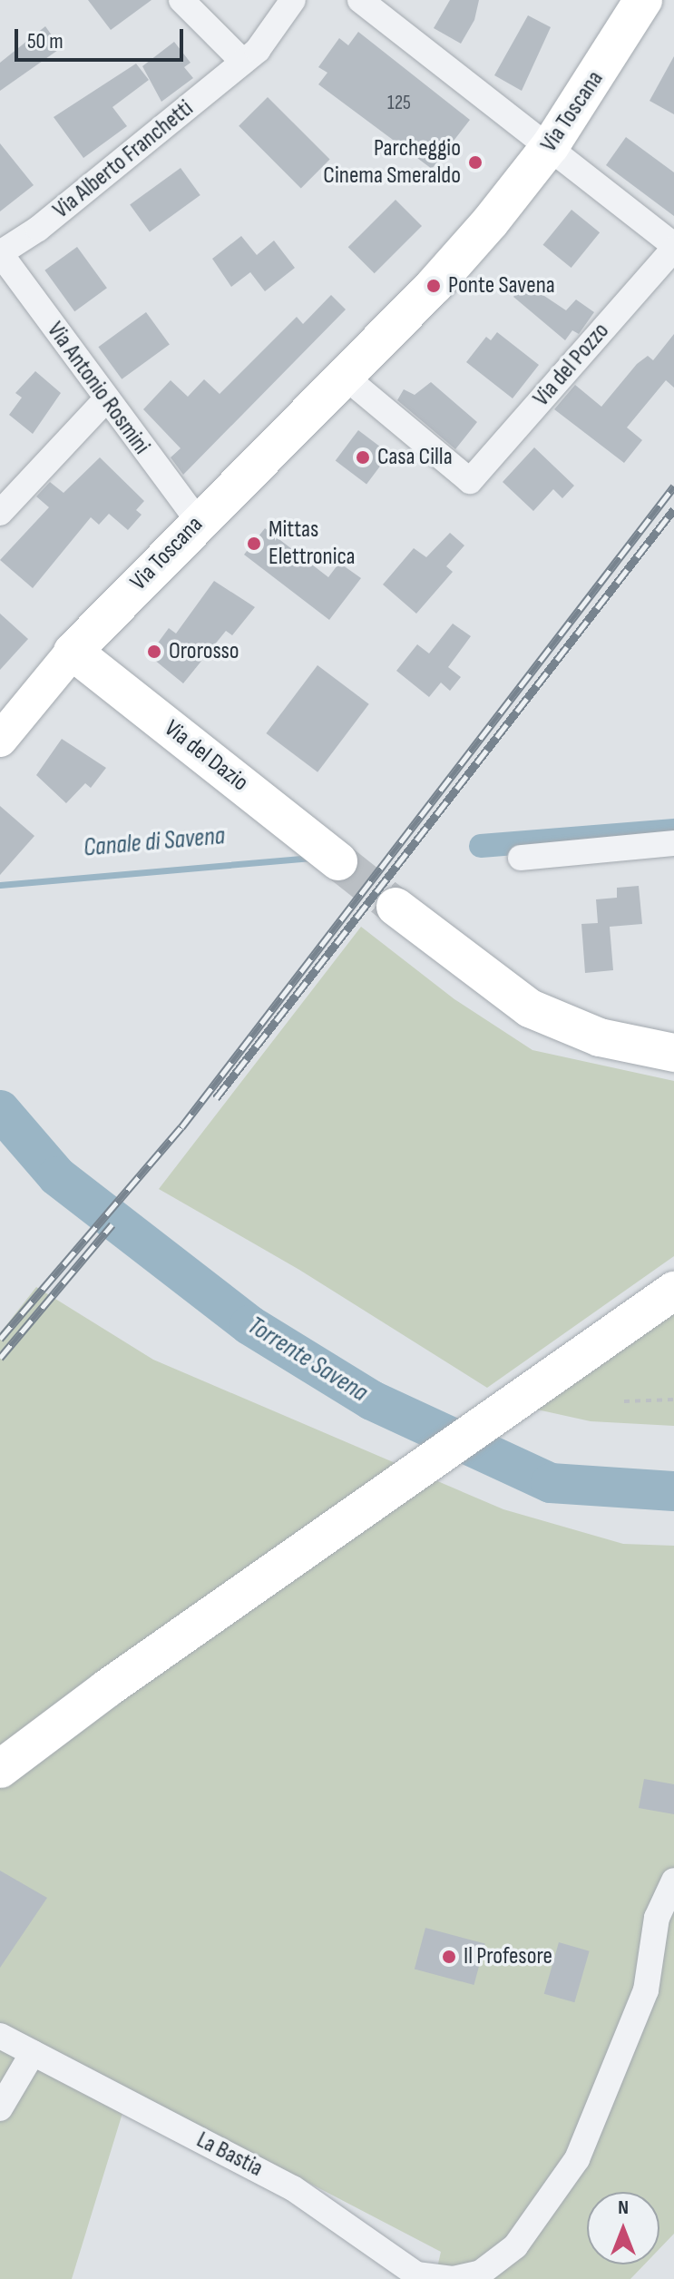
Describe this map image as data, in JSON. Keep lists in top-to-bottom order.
{
  "streets": {
    "main road": ["Via Toscana", "Via del Dazio"],
    "street": [
      "Via Alberto Franchetti",
      "Via del Pozzo",
      "Via Antonio Rosmini",
      "La Bastia"
    ]
  },
  "crossings": [
    ["Via Toscana", "Via del Pozzo"],
    ["Via Toscana", "Via Antonio Rosmini"],
    ["Via Toscana", "Via del Dazio"],
    ["Via Alberto Franchetti", "Via Antonio Rosmini"]
  ],
  "water": ["Canale di Savena", "Torrente Savena"],
  "places": [
    "Parcheggio Cinema Smeraldo",
    "Ponte Savena",
    "Casa Cilla",
    "Mittas Elettronica",
    "Ororosso",
    "Il Profesore"
  ],
  "house_numbers": ["125"],
  "scale_bar": "50 m",
  "north": "top"
}
